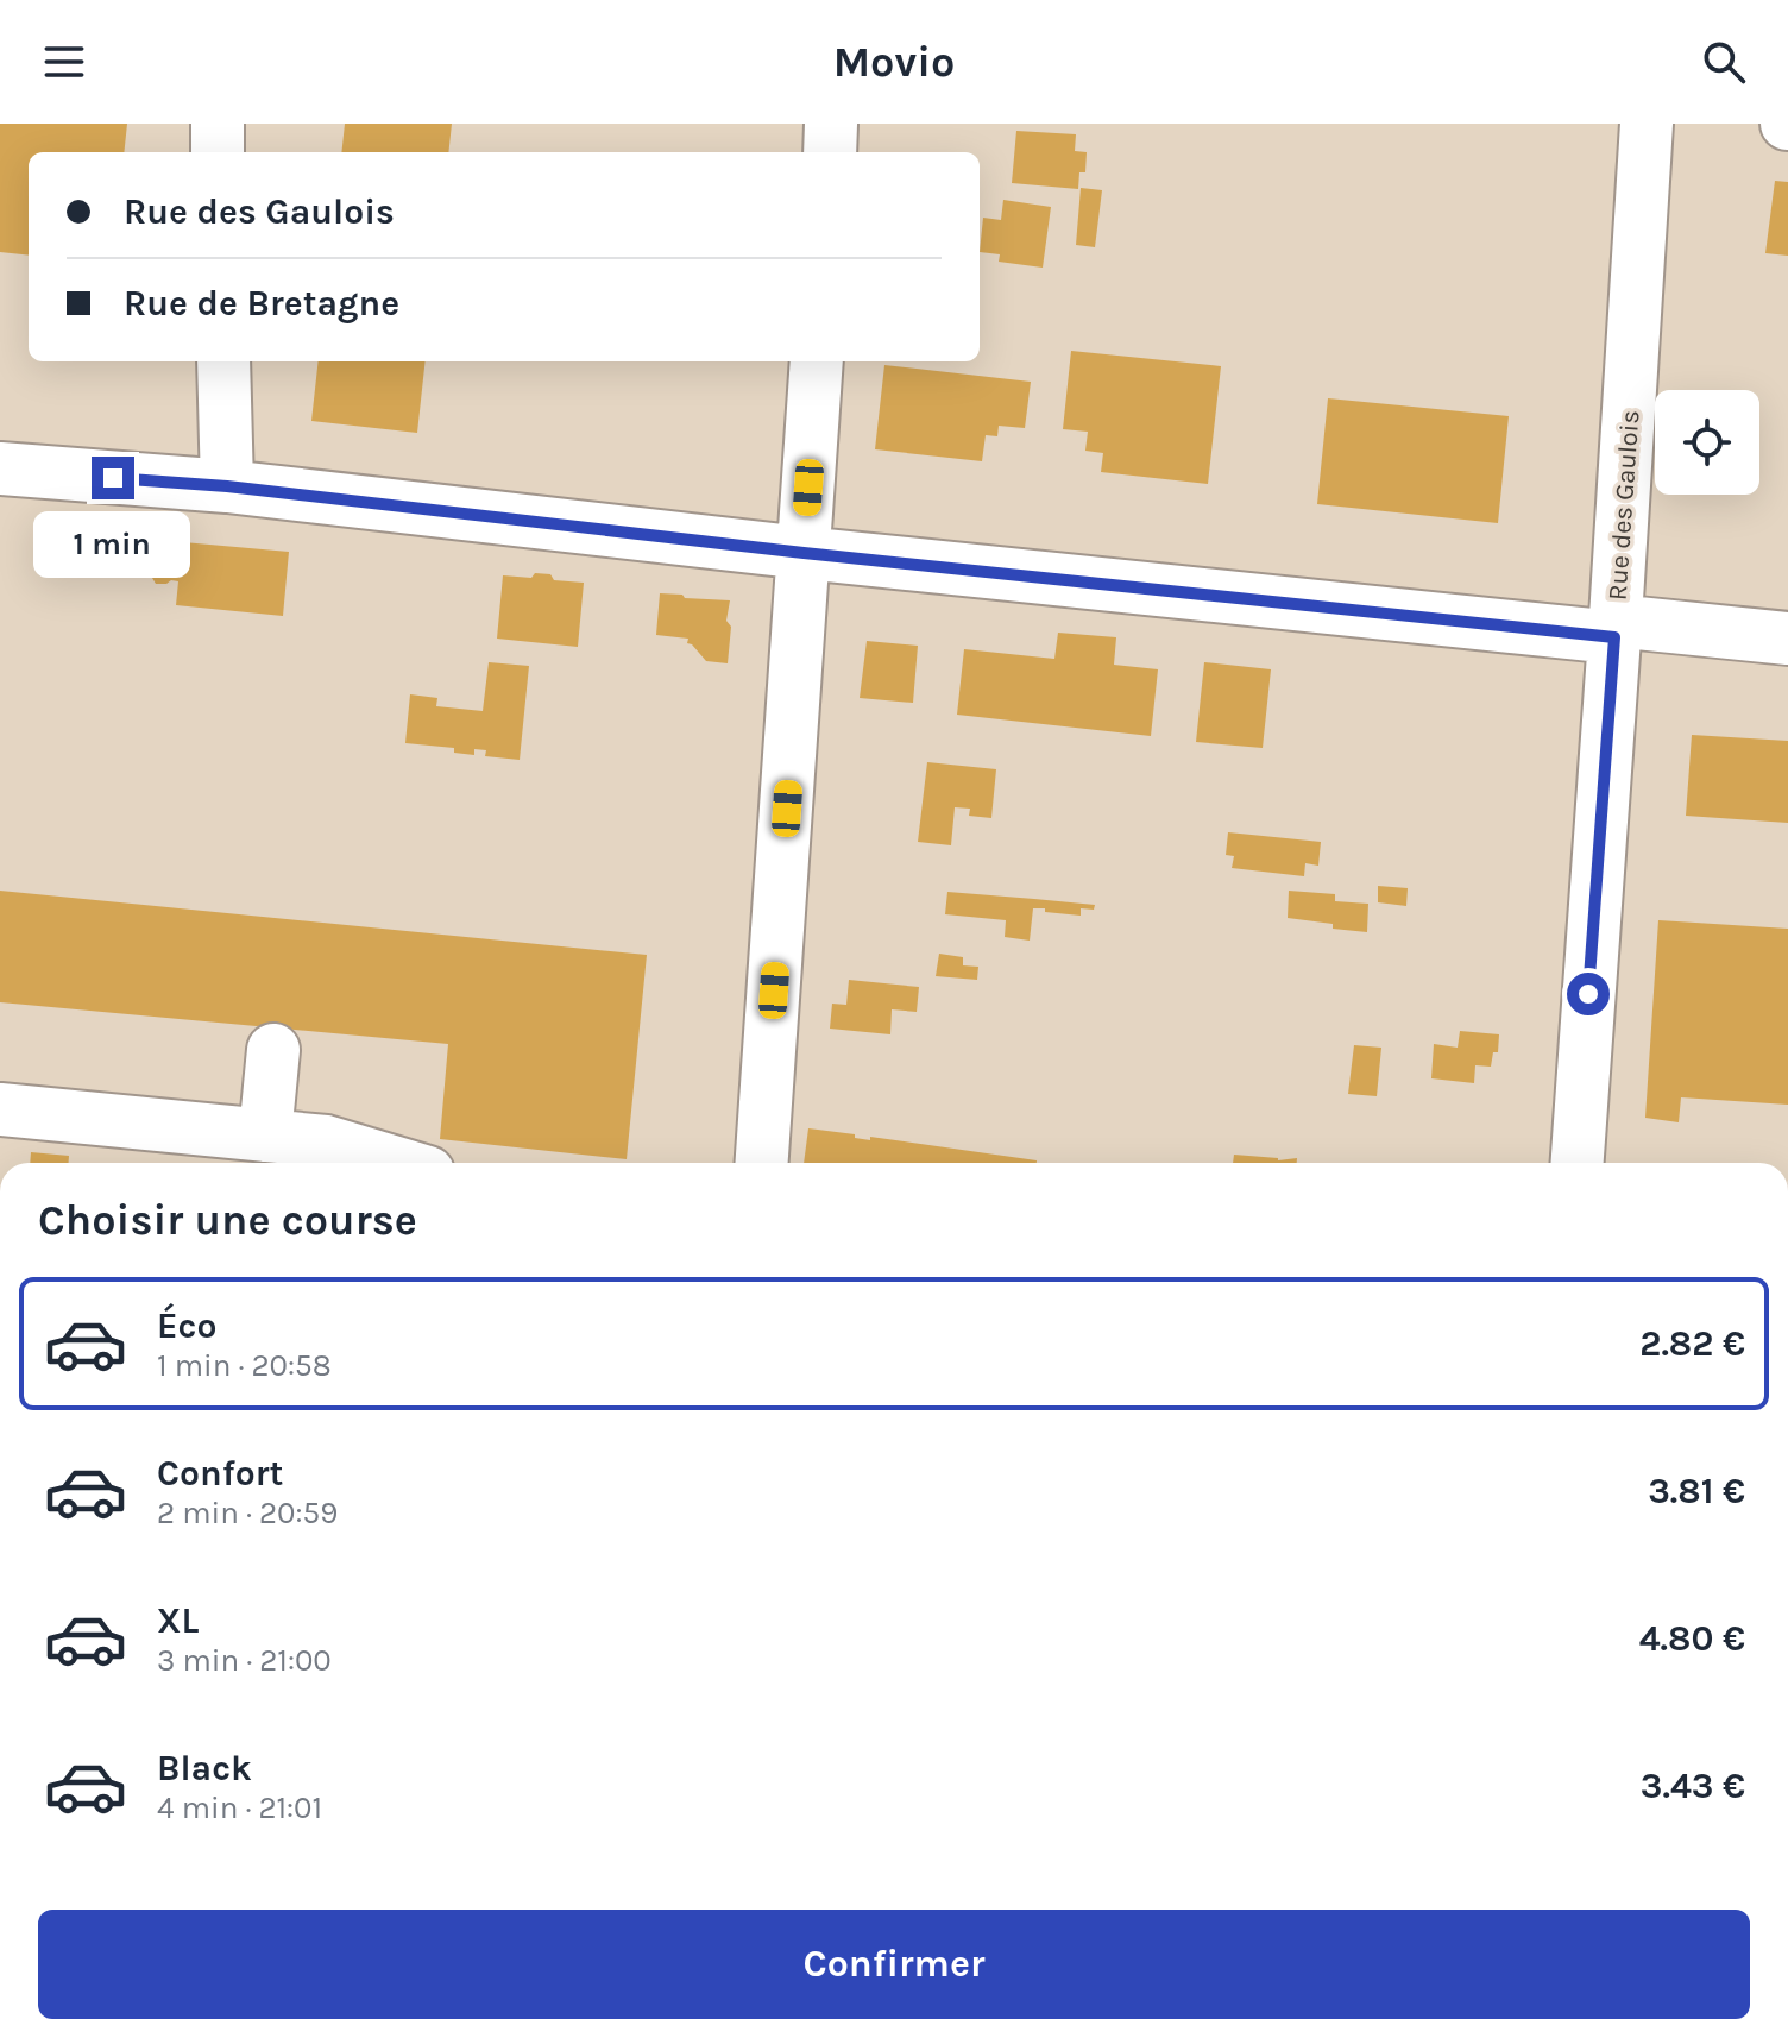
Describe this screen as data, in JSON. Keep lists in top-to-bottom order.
{
  "streets": {
    "main road": ["Rue des Gaulois"]
  },
  "page": {
    "header": "Movio",
    "banner": ["Rue des Gaulois", "Rue de Bretagne"],
    "bubble": "1 min",
    "heading": "Choisir une course",
    "list": [
      {
        "name": "Éco",
        "note": "1 min · 20:58",
        "value": "2.82 €"
      },
      {
        "name": "Confort",
        "note": "2 min · 20:59",
        "value": "3.81 €"
      },
      {
        "name": "XL",
        "note": "3 min · 21:00",
        "value": "4.80 €"
      },
      {
        "name": "Black",
        "note": "4 min · 21:01",
        "value": "3.43 €"
      }
    ],
    "buttons": "Confirmer"
  }
}
